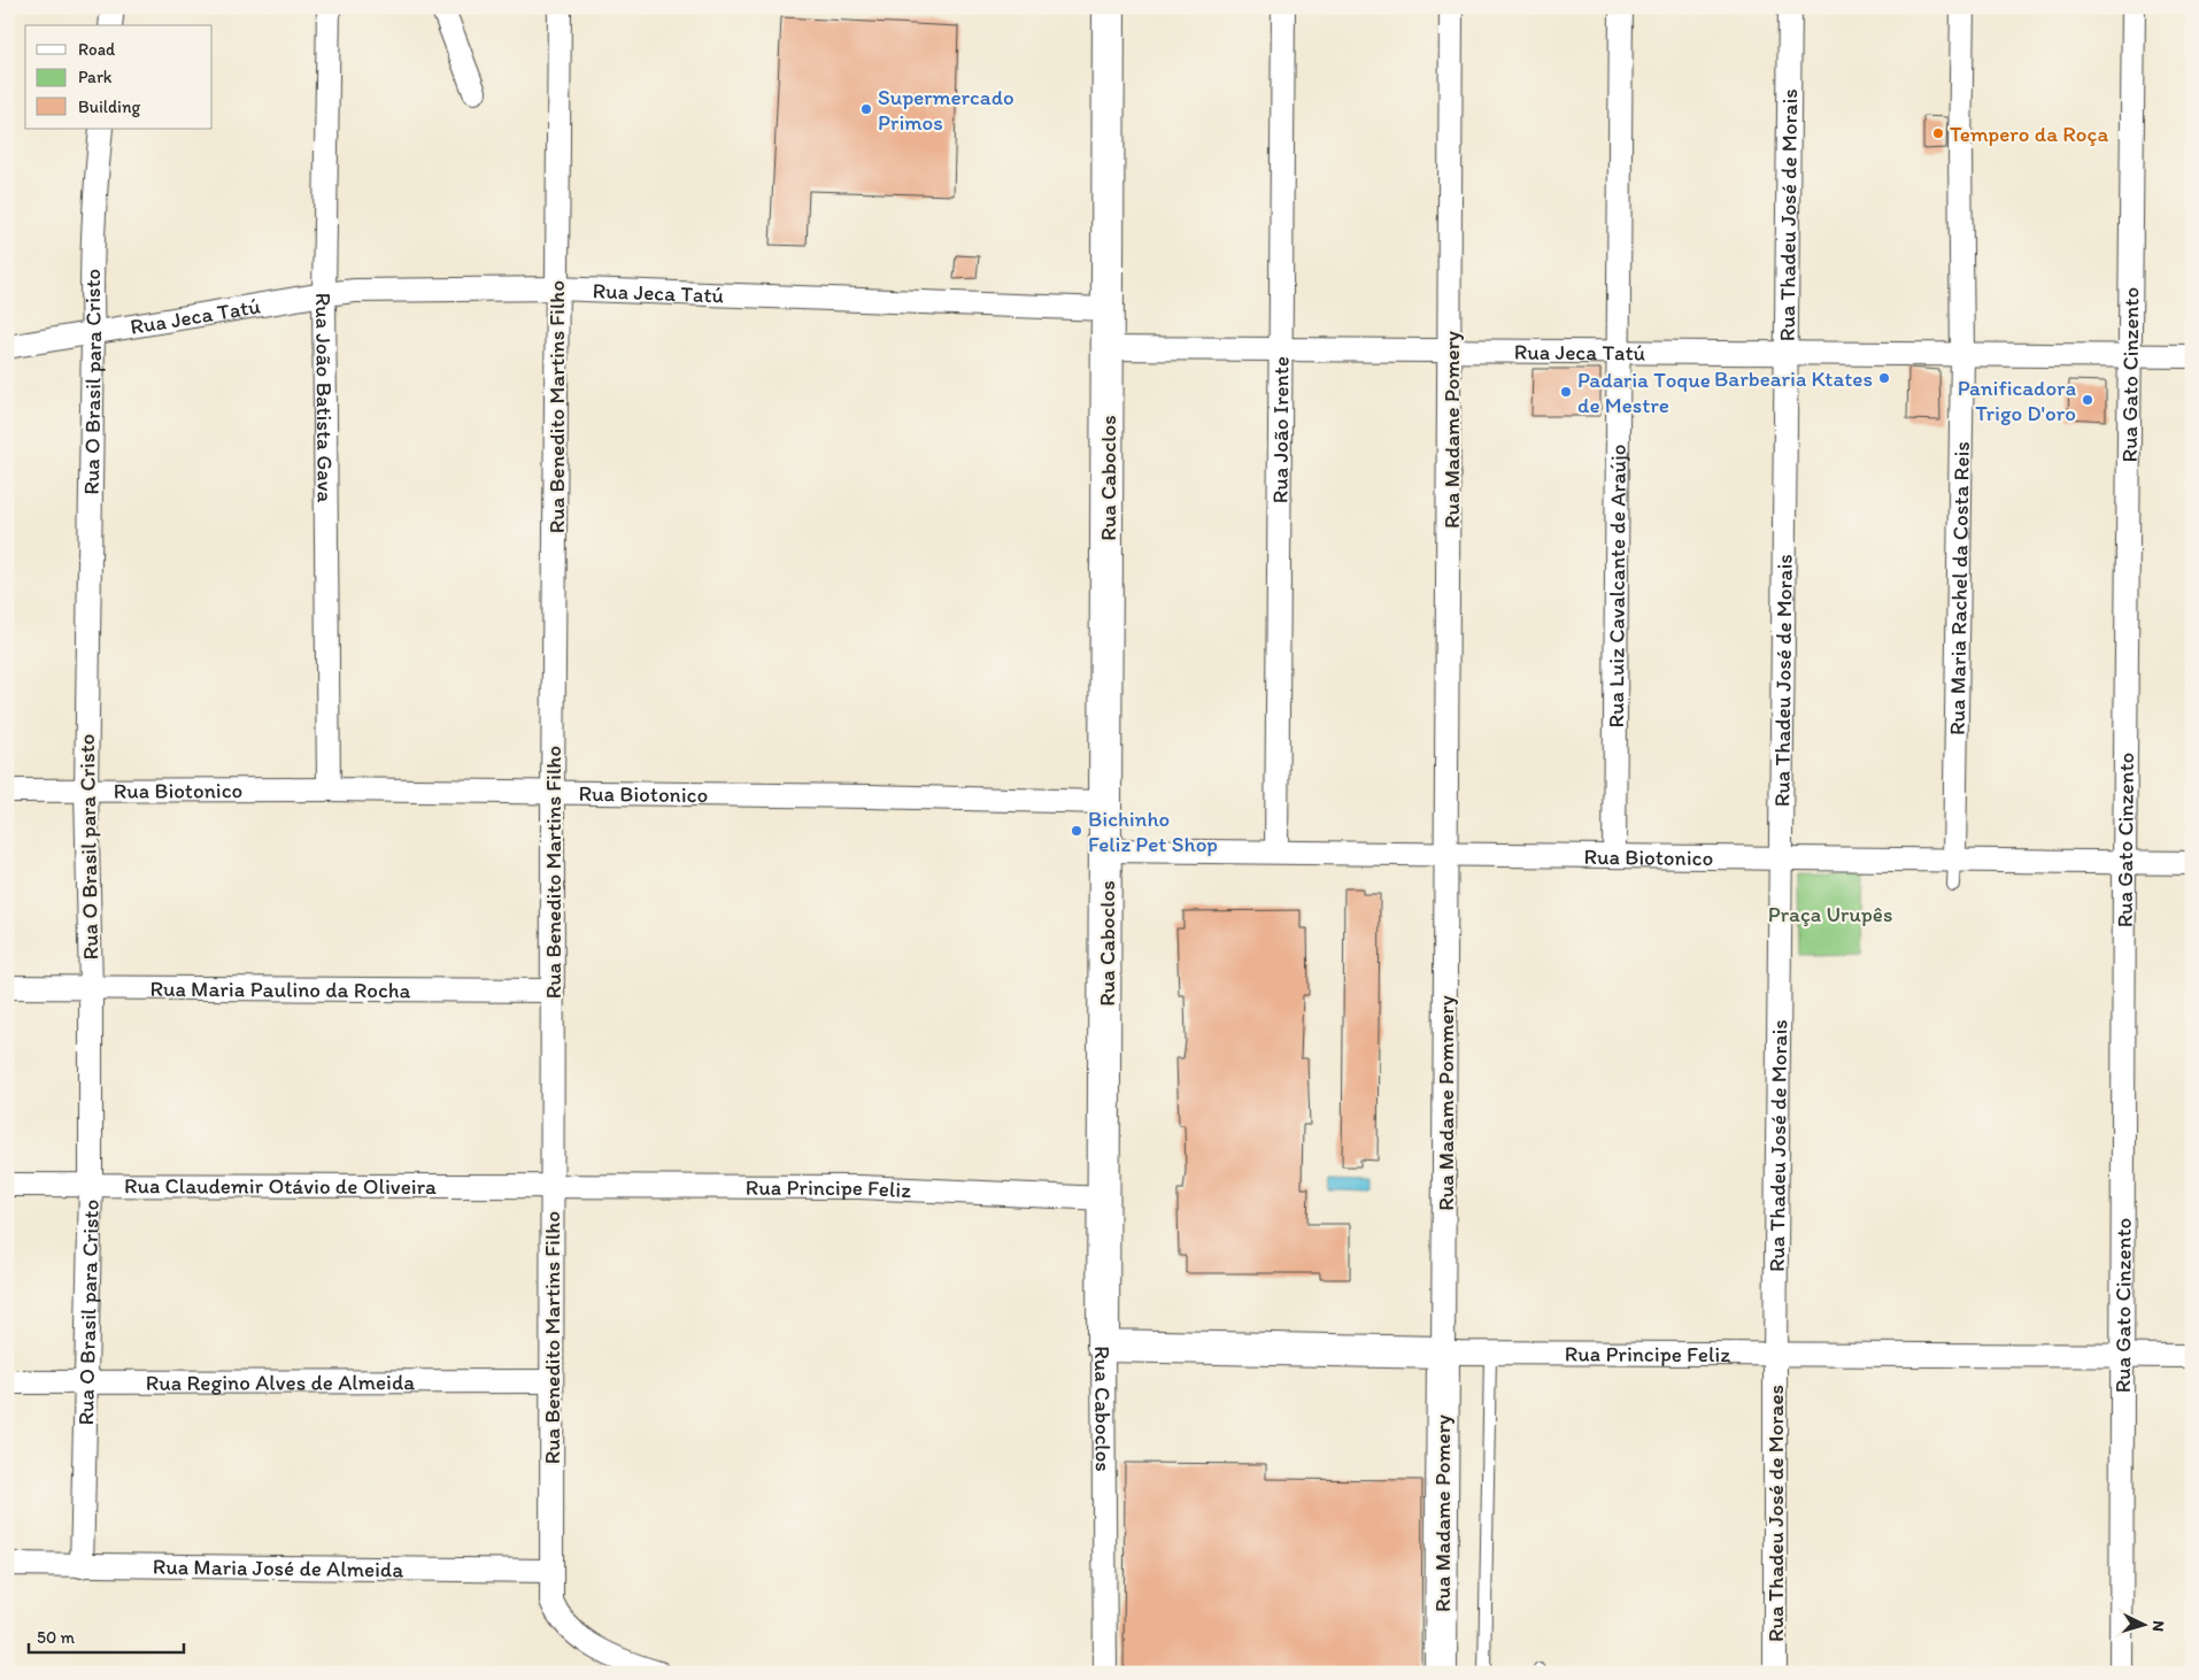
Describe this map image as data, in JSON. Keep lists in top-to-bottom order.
{
  "streets": {
    "street": [
      "Rua Thadeu José de Morais",
      "Rua Jeca Tatú",
      "Rua Gato Cinzento",
      "Rua O Brasil para Cristo",
      "Rua João Batista Gava",
      "Rua Benedito Martins Filho",
      "Rua João Irente",
      "Rua Madame Pomery",
      "Rua Caboclos",
      "Rua Luiz Cavalcante de Araújo",
      "Rua Maria Rachel da Costa Reis",
      "Rua Biotonico",
      "Rua Maria Paulino da Rocha",
      "Rua Madame Pommery",
      "Rua Claudemir Otávio de Oliveira",
      "Rua Principe Feliz",
      "Rua Regino Alves de Almeida",
      "Rua Thadeu José de Moraes",
      "Rua Maria José de Almeida"
    ]
  },
  "crossings": [
    ["Rua Thadeu José de Morais", "Rua Jeca Tatú"],
    ["Rua Thadeu José de Morais", "Rua Biotonico"],
    ["Rua Thadeu José de Morais", "Rua Principe Feliz"],
    ["Rua Thadeu José de Morais", "Rua Thadeu José de Moraes"],
    ["Rua Jeca Tatú", "Rua Gato Cinzento"],
    ["Rua Jeca Tatú", "Rua O Brasil para Cristo"],
    ["Rua Jeca Tatú", "Rua João Batista Gava"],
    ["Rua Jeca Tatú", "Rua Benedito Martins Filho"],
    ["Rua Jeca Tatú", "Rua João Irente"],
    ["Rua Jeca Tatú", "Rua Madame Pomery"],
    ["Rua Jeca Tatú", "Rua Caboclos"],
    ["Rua Jeca Tatú", "Rua Luiz Cavalcante de Araújo"],
    ["Rua Jeca Tatú", "Rua Maria Rachel da Costa Reis"],
    ["Rua Gato Cinzento", "Rua Biotonico"],
    ["Rua Gato Cinzento", "Rua Principe Feliz"],
    ["Rua O Brasil para Cristo", "Rua Biotonico"],
    ["Rua O Brasil para Cristo", "Rua Maria Paulino da Rocha"],
    ["Rua O Brasil para Cristo", "Rua Claudemir Otávio de Oliveira"],
    ["Rua O Brasil para Cristo", "Rua Regino Alves de Almeida"],
    ["Rua O Brasil para Cristo", "Rua Maria José de Almeida"],
    ["Rua João Batista Gava", "Rua Biotonico"],
    ["Rua Benedito Martins Filho", "Rua Biotonico"],
    ["Rua Benedito Martins Filho", "Rua Maria Paulino da Rocha"],
    ["Rua Benedito Martins Filho", "Rua Claudemir Otávio de Oliveira"],
    ["Rua Benedito Martins Filho", "Rua Principe Feliz"],
    ["Rua Benedito Martins Filho", "Rua Regino Alves de Almeida"],
    ["Rua Benedito Martins Filho", "Rua Maria José de Almeida"],
    ["Rua João Irente", "Rua Biotonico"],
    ["Rua Madame Pomery", "Rua Biotonico"],
    ["Rua Madame Pomery", "Rua Madame Pommery"],
    ["Rua Madame Pomery", "Rua Principe Feliz"],
    ["Rua Caboclos", "Rua Biotonico"],
    ["Rua Caboclos", "Rua Principe Feliz"],
    ["Rua Luiz Cavalcante de Araújo", "Rua Biotonico"],
    ["Rua Maria Rachel da Costa Reis", "Rua Biotonico"],
    ["Rua Biotonico", "Rua Madame Pommery"],
    ["Rua Madame Pommery", "Rua Principe Feliz"],
    ["Rua Claudemir Otávio de Oliveira", "Rua Principe Feliz"],
    ["Rua Principe Feliz", "Rua Thadeu José de Moraes"]
  ],
  "parks": ["Praça Urupês"],
  "places": [
    "Supermercado Primos",
    "Tempero da Roça",
    "Barbearia Ktates",
    "Padaria Toque de Mestre",
    "Panificadora Trigo D'oro",
    "Bichinho Feliz Pet Shop"
  ],
  "legend": ["Road", "Park", "Building"],
  "scale_bar": "50 m",
  "north": "right"
}
